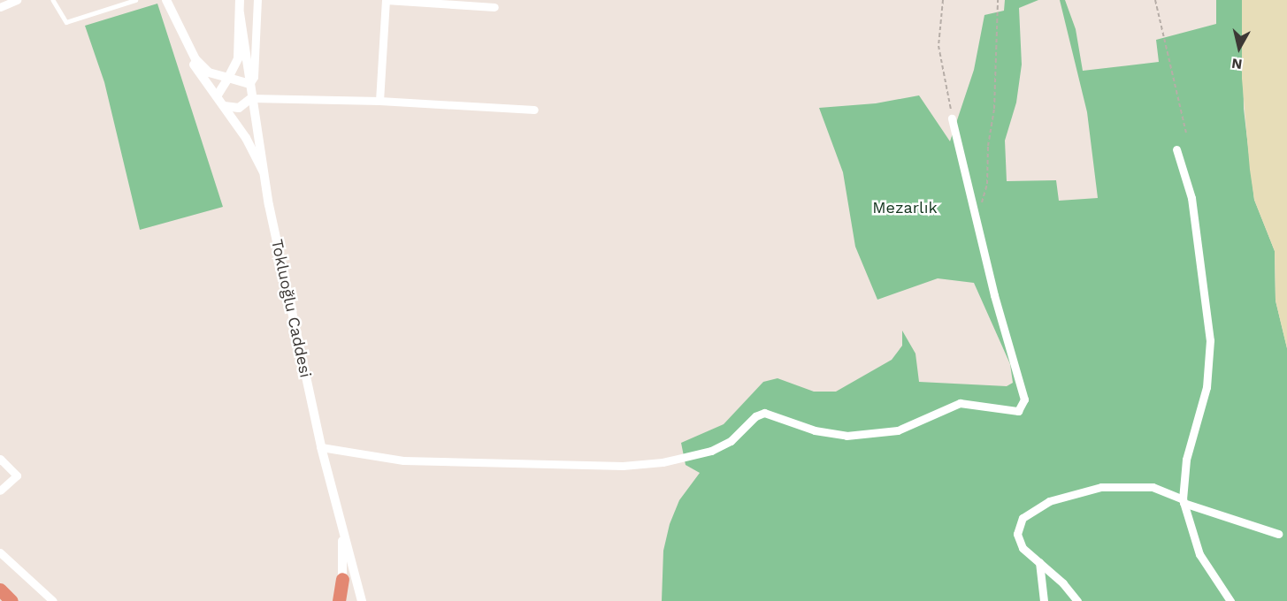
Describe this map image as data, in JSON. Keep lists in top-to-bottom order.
{
  "streets": {
    "street": ["Tokluoğlu Caddesi"]
  },
  "parks": ["Mezarlık"],
  "north": "bottom"
}
